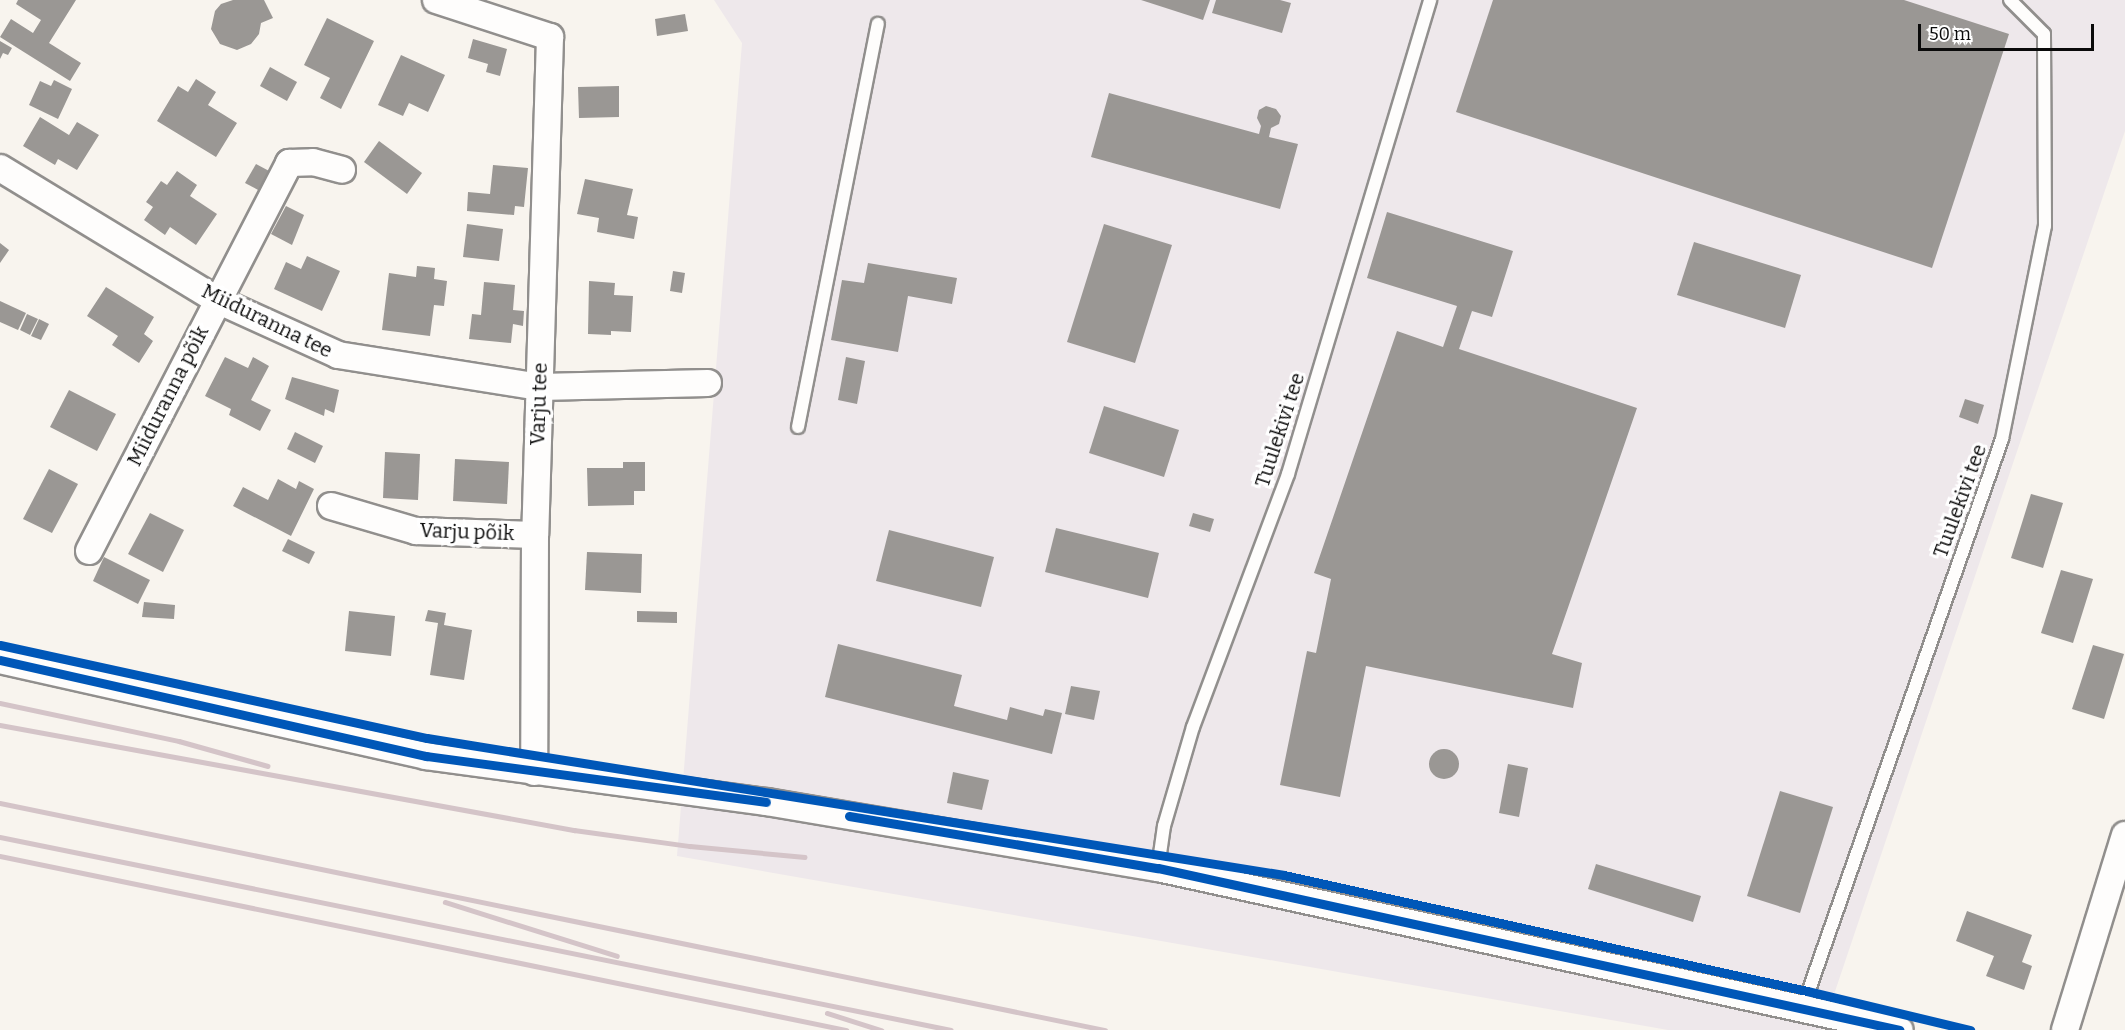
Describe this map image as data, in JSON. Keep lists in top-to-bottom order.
{
  "streets": {
    "street": [
      "Miiduranna tee",
      "Miiduranna põik",
      "Varju tee",
      "Varju põik"
    ],
    "lane": ["Tuulekivi tee"]
  },
  "crossings": [
    ["Miiduranna tee", "Miiduranna põik"],
    ["Miiduranna tee", "Varju tee"],
    ["Varju tee", "Varju põik"]
  ],
  "scale_bar": "50 m"
}
